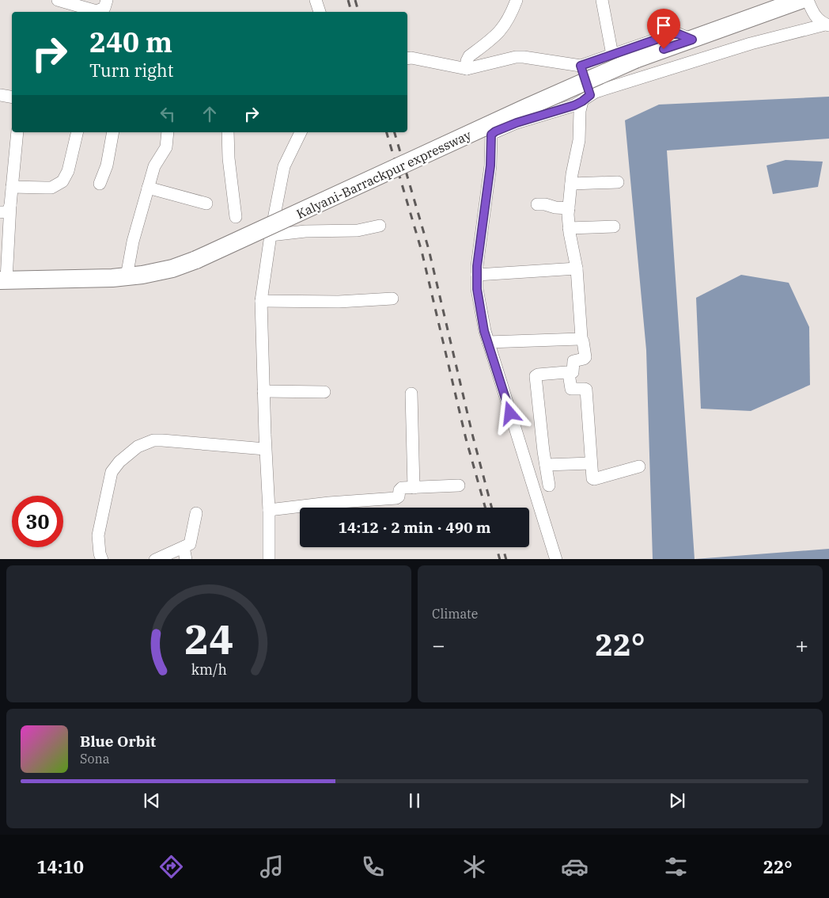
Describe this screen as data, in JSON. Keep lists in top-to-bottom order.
{
  "streets": {
    "highway": ["Kalyani-Barrackpur expressway"]
  },
  "page": {
    "turn": ["240 m", "Turn right"],
    "limit": "30",
    "trip": "14:12 · 2 min · 490 m",
    "tile": "Climate",
    "heat": ["−", "22°", "+"],
    "song": ["Blue Orbit", "Sona"],
    "tabs": ["14:10", "22°"],
    "gauge": ["24", "km/h"]
  }
}
